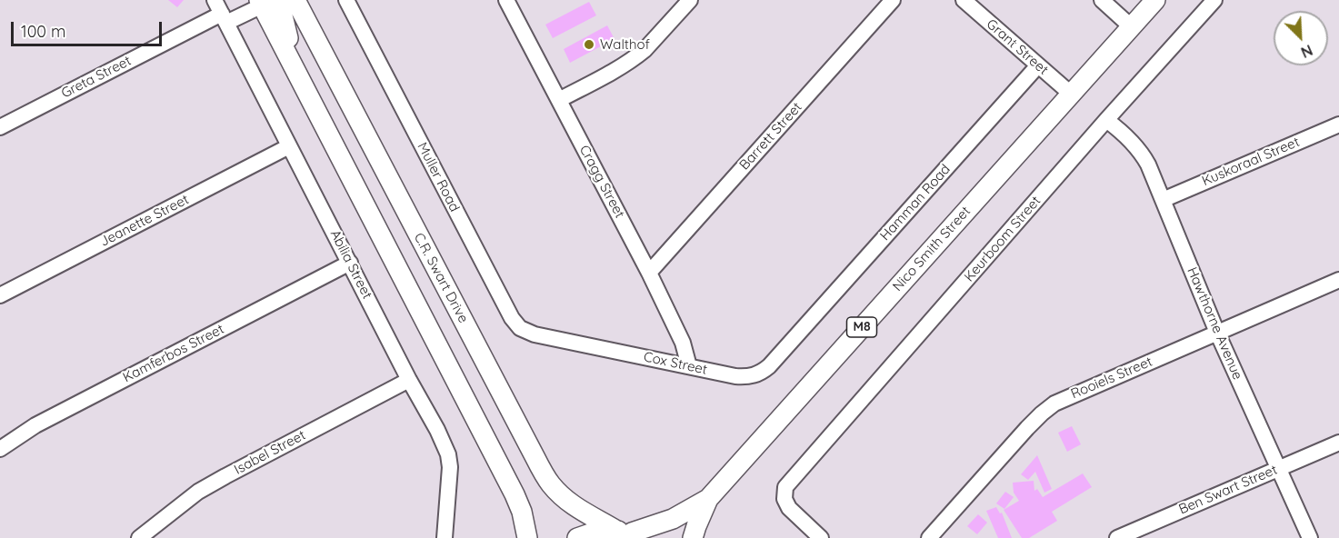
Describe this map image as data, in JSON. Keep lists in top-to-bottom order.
{
  "streets": {
    "main road": ["Nico Smith Street", "C.R. Swart Drive", "M8"],
    "street": [
      "Grant Street",
      "Greta Street",
      "Barrett Street",
      "Kuskoraal Street",
      "Muller Road",
      "Cragg Street",
      "Hamman Road",
      "Jeanette Street",
      "Keurboom Street",
      "Abilia Street",
      "Hawthorne Avenue",
      "Kamferbos Street",
      "Cox Street",
      "Rooiels Street",
      "Isabel Street",
      "Ben Swart Street"
    ]
  },
  "crossings": [
    ["Grant Street", "Hamman Road"],
    ["Grant Street", "Nico Smith Street"],
    ["Greta Street", "Abilia Street"],
    ["Barrett Street", "Cragg Street"],
    ["Kuskoraal Street", "Hawthorne Avenue"],
    ["Muller Road", "Cox Street"],
    ["Cragg Street", "Cox Street"],
    ["Hamman Road", "Cox Street"],
    ["Jeanette Street", "Abilia Street"],
    ["Keurboom Street", "Hawthorne Avenue"],
    ["Nico Smith Street", "C.R. Swart Drive"],
    ["Nico Smith Street", "M8"],
    ["Abilia Street", "Kamferbos Street"],
    ["Abilia Street", "Isabel Street"],
    ["C.R. Swart Drive", "M8"],
    ["Hawthorne Avenue", "Rooiels Street"],
    ["Hawthorne Avenue", "Ben Swart Street"]
  ],
  "places": ["Walthof"],
  "scale_bar": "100 m",
  "north": "bottom right"
}
